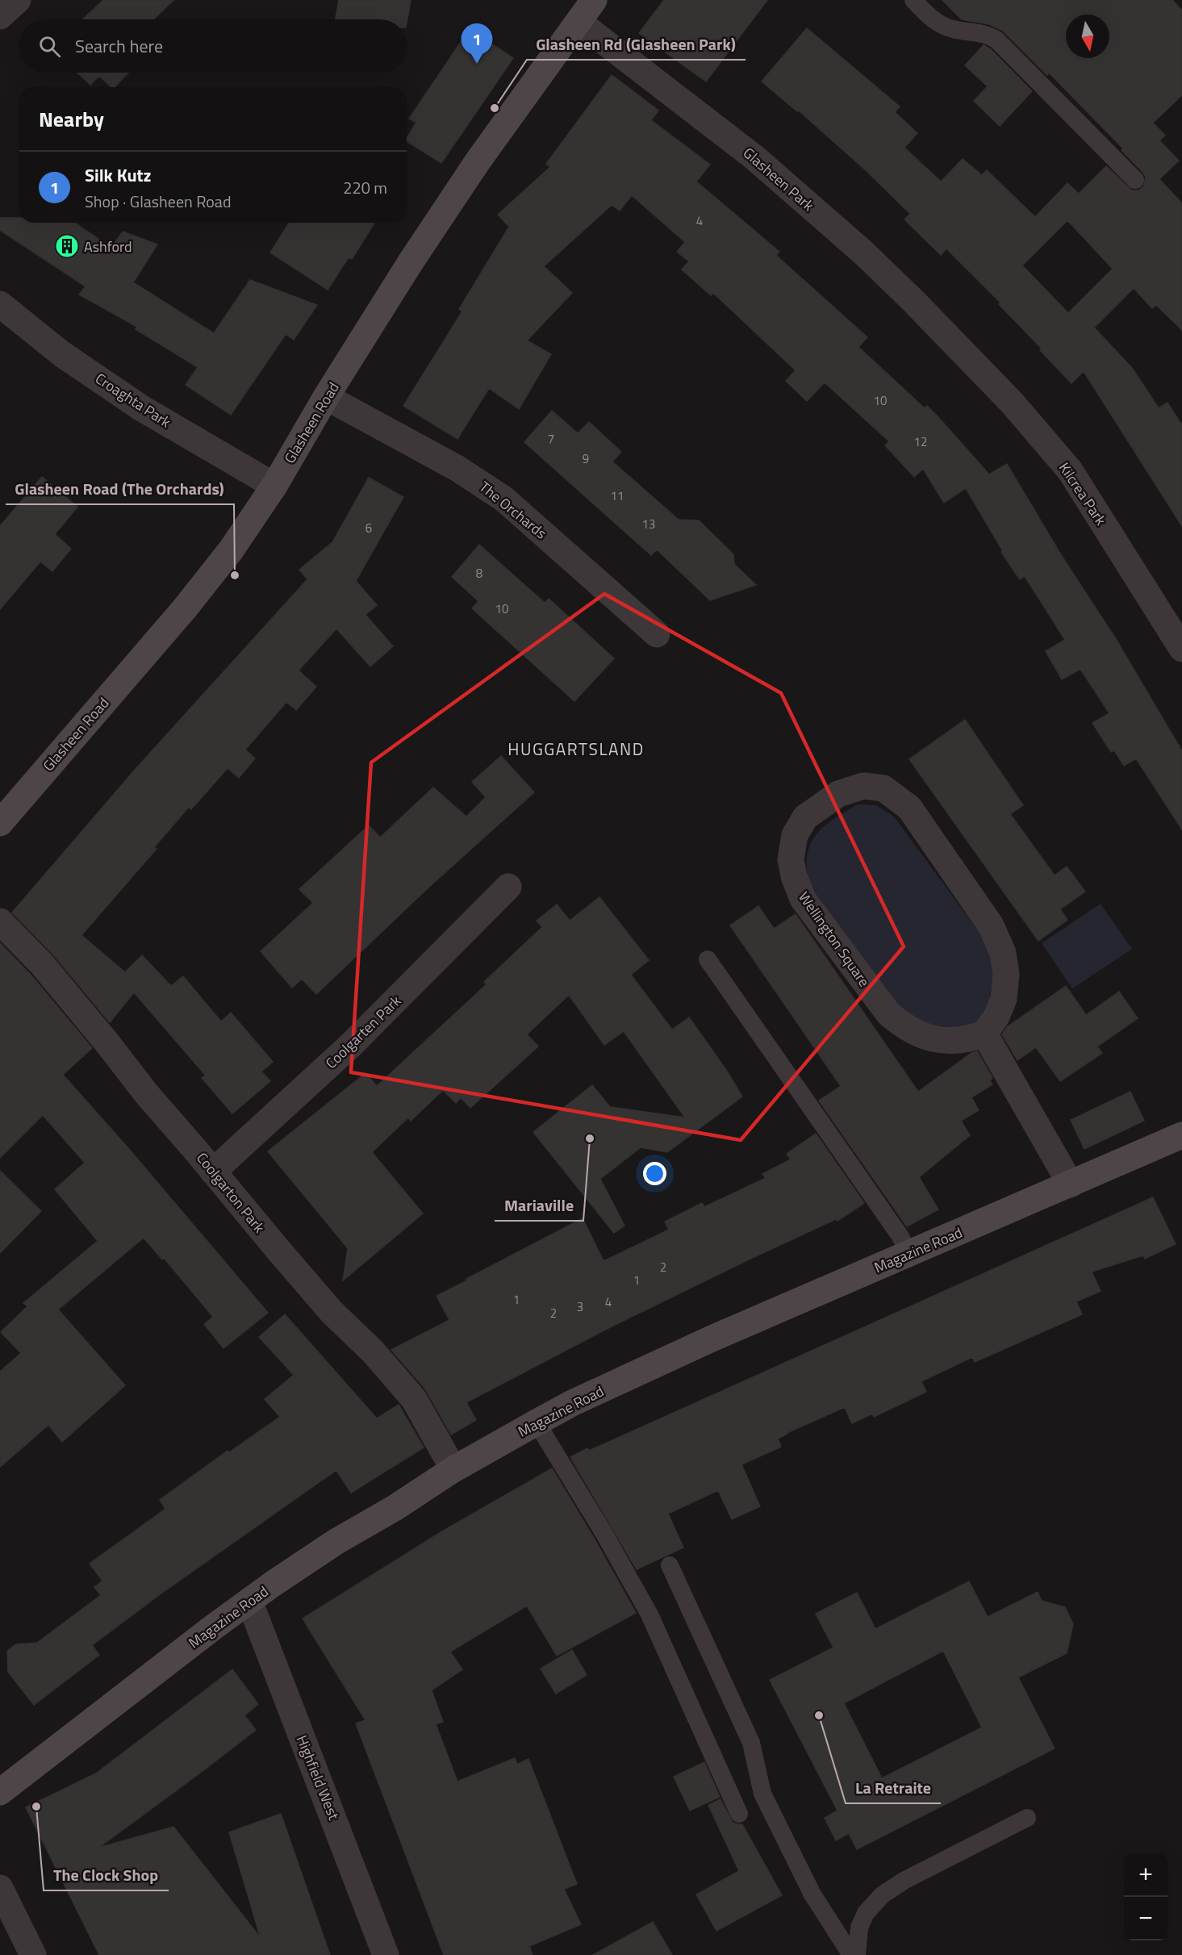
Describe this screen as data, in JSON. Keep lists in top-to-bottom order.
{
  "streets": {
    "main road": ["Glasheen Road", "Magazine Road"],
    "street": [
      "Glasheen Park",
      "Croaghta Park",
      "Kilcrea Park",
      "The Orchards",
      "Wellington Square",
      "Coolgarten Park",
      "Coolgarton Park",
      "Highfield West"
    ]
  },
  "crossings": [
    ["Glasheen Park", "Glasheen Road"],
    ["Glasheen Park", "Kilcrea Park"],
    ["Croaghta Park", "Glasheen Road"],
    ["Glasheen Road", "The Orchards"],
    ["Coolgarten Park", "Coolgarton Park"],
    ["Coolgarton Park", "Magazine Road"],
    ["Magazine Road", "Highfield West"]
  ],
  "districts": ["HUGGARTSLAND"],
  "places": {
    "other": [
      "Glasheen Rd (Glasheen Park)",
      "Glasheen Road (The Orchards)",
      "Mariaville",
      "La Retraite",
      "The Clock Shop"
    ],
    "building": ["Ashford"]
  },
  "house_numbers": [
    "4",
    "10",
    "7",
    "12",
    "9",
    "11",
    "13",
    "6",
    "8",
    "10",
    "2",
    "1",
    "1",
    "4",
    "3",
    "2"
  ],
  "north": "bottom",
  "page": {
    "search": "Search here",
    "pins": "1",
    "heading": "Nearby",
    "list": [
      {
        "mark": "1",
        "name": "Silk Kutz",
        "note": "Shop · Glasheen Road",
        "value": "220 m"
      }
    ],
    "map_buttons": ["+", "−"]
  }
}
